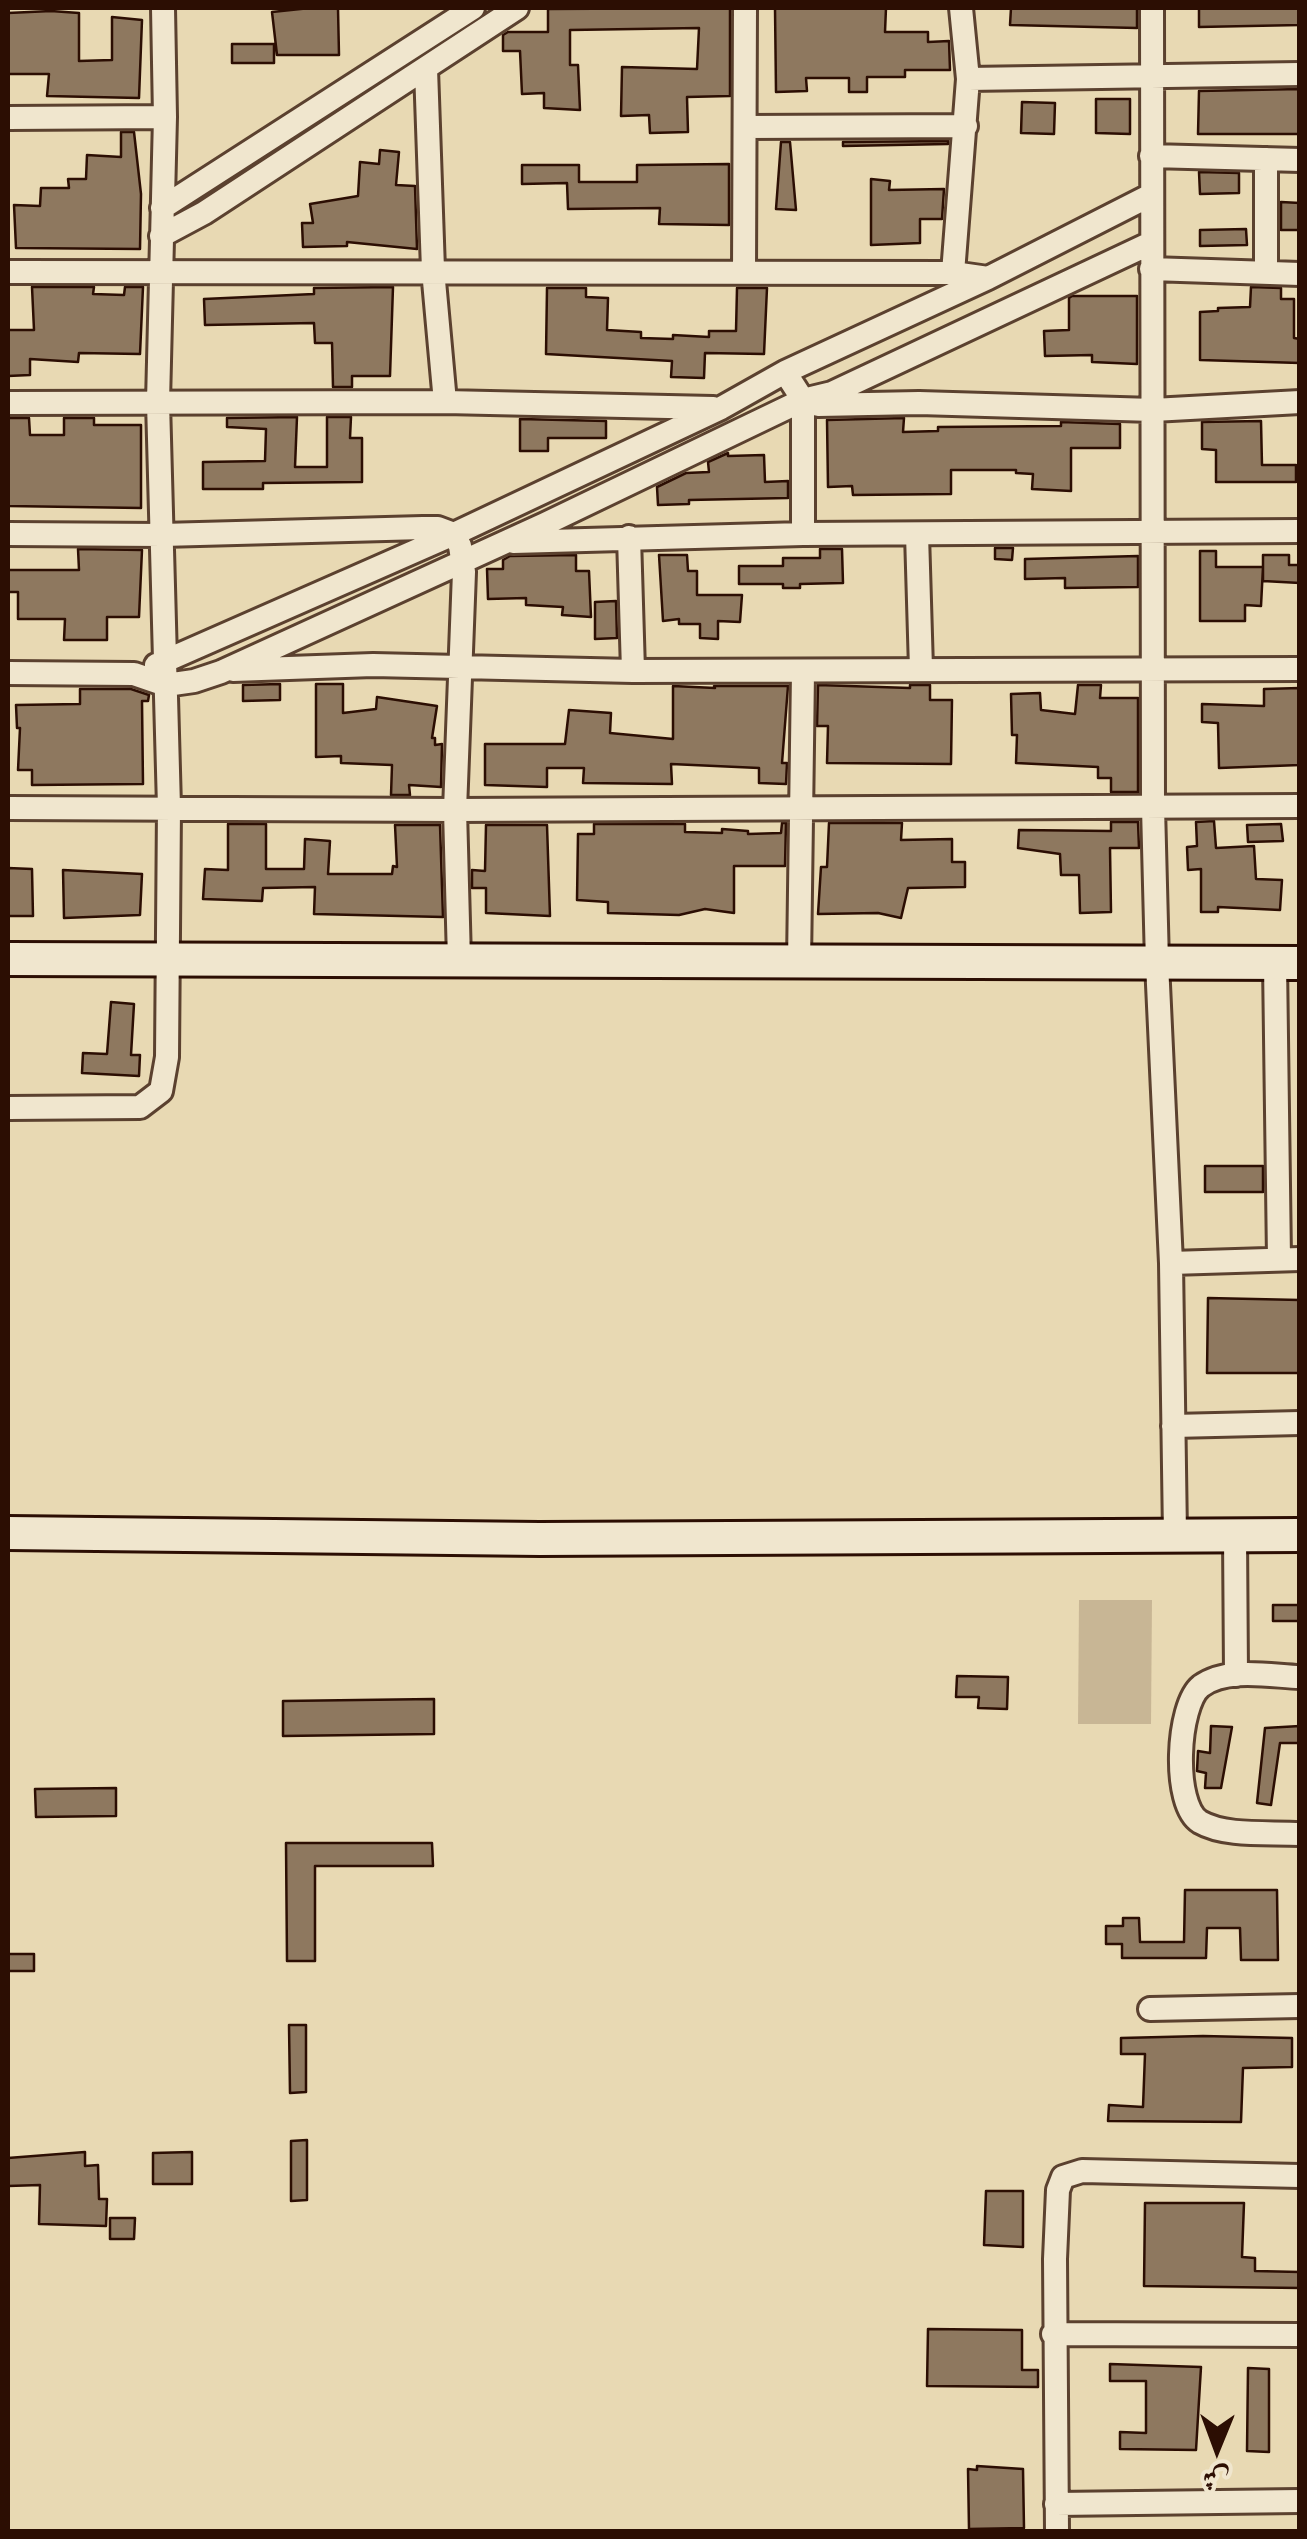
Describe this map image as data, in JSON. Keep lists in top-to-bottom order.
{
  "north": "bottom"
}
